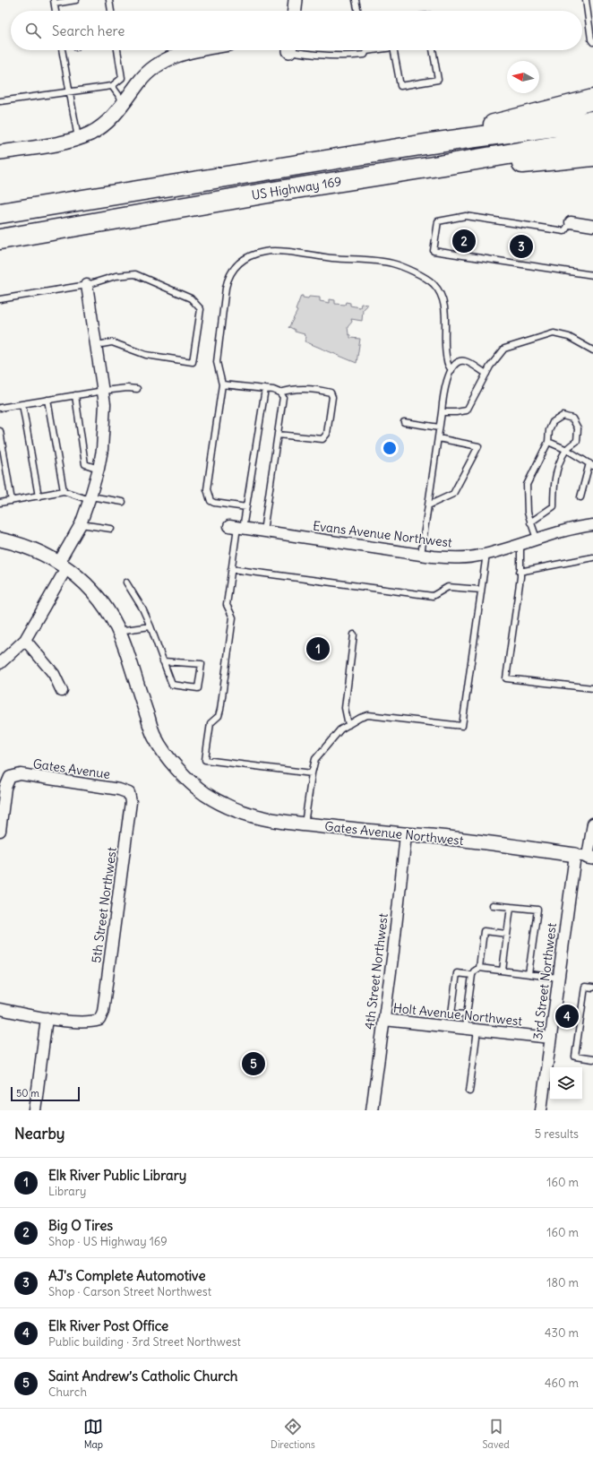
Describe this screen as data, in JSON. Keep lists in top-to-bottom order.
{
  "streets": {
    "highway": ["US Highway 169"],
    "street": [
      "Evans Avenue Northwest",
      "Gates Avenue",
      "Gates Avenue Northwest",
      "5th Street Northwest",
      "4th Street Northwest",
      "3rd Street Northwest",
      "Holt Avenue Northwest"
    ]
  },
  "crossings": [
    ["Gates Avenue", "5th Street Northwest"],
    ["Gates Avenue Northwest", "4th Street Northwest"],
    ["Gates Avenue Northwest", "3rd Street Northwest"],
    ["4th Street Northwest", "Holt Avenue Northwest"],
    ["3rd Street Northwest", "Holt Avenue Northwest"]
  ],
  "scale_bar": "50 m",
  "north": "left",
  "page": {
    "search": "Search here",
    "pins": [
      "2",
      "3",
      "1",
      "4",
      "5"
    ],
    "scale": "50 m",
    "heading": ["Nearby", "5 results"],
    "list": [
      {
        "mark": "1",
        "name": "Elk River Public Library",
        "note": "Library",
        "value": "160 m"
      },
      {
        "mark": "2",
        "name": "Big O Tires",
        "note": "Shop · US Highway 169",
        "value": "160 m"
      },
      {
        "mark": "3",
        "name": "AJ's Complete Automotive",
        "note": "Shop · Carson Street Northwest",
        "value": "180 m"
      },
      {
        "mark": "4",
        "name": "Elk River Post Office",
        "note": "Public building · 3rd Street Northwest",
        "value": "430 m"
      },
      {
        "mark": "5",
        "name": "Saint Andrew’s Catholic Church",
        "note": "Church",
        "value": "460 m"
      }
    ],
    "nav": ["Map", "Directions", "Saved"]
  }
}
